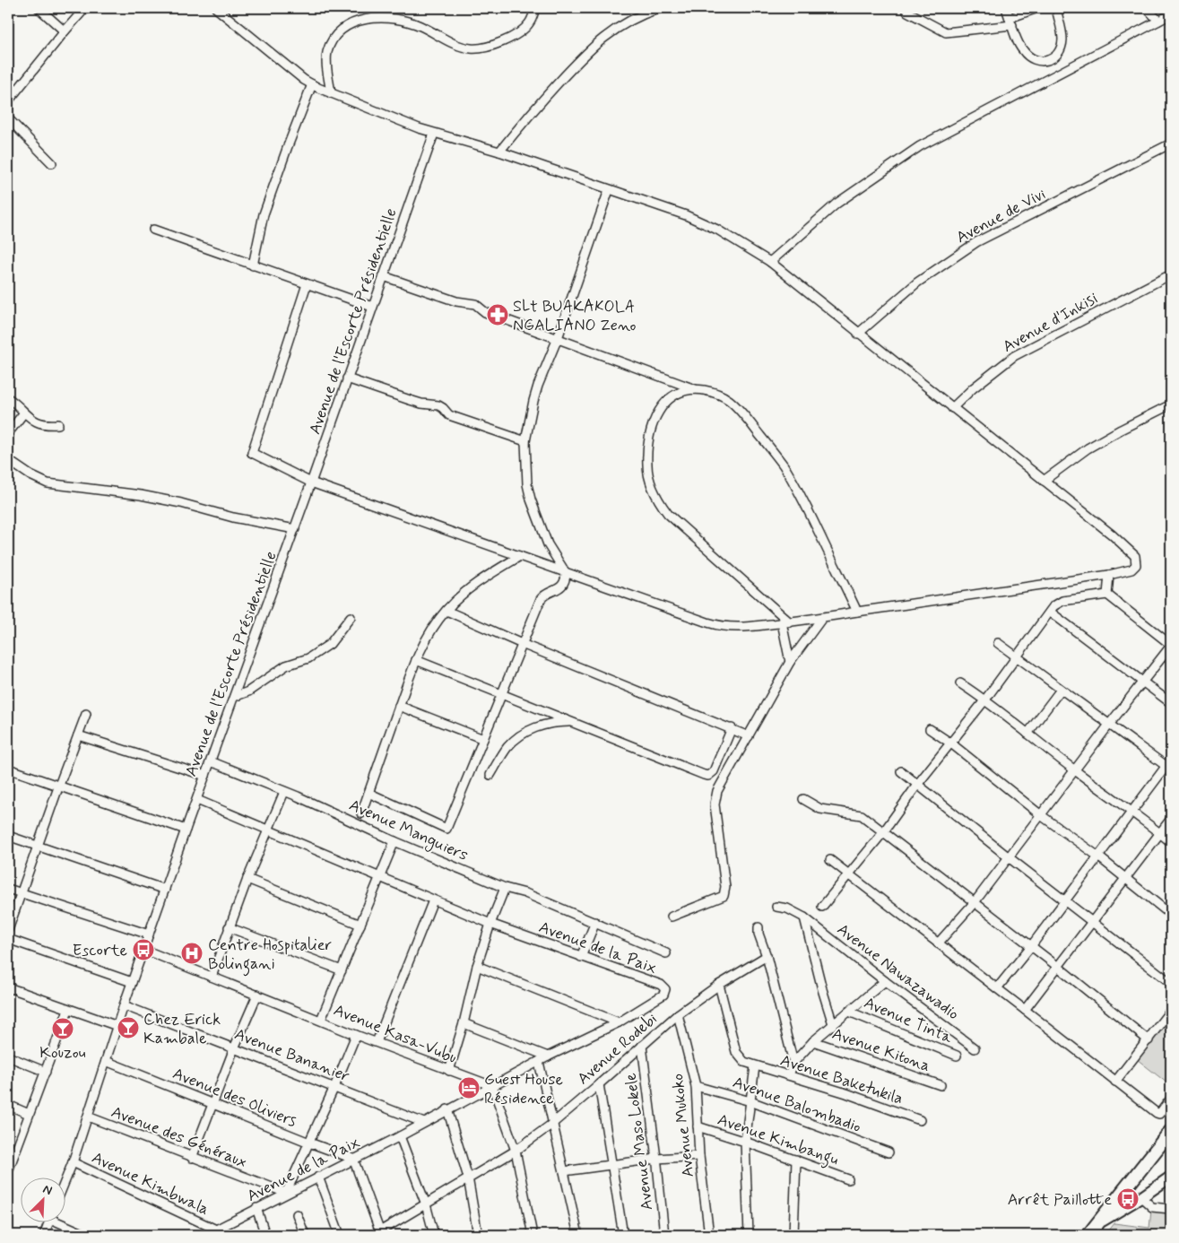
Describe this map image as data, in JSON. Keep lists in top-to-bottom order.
{
  "streets": {
    "street": [
      "Avenue de Vivi",
      "Avenue de l'Escorte Présidentielle",
      "Avenue d'Inkisi",
      "Avenue Manguiers",
      "Avenue de la Paix",
      "Avenue Nawazawadio",
      "Avenue Tinta",
      "Avenue Kasa-Vubu",
      "Avenue Rodebi",
      "Avenue Kitona",
      "Avenue Bananier",
      "Avenue Baketukila",
      "Avenue des Oliviers",
      "Avenue Balombadio",
      "Avenue Mukoko",
      "Avenue des Généraux",
      "Avenue Kimbangu",
      "Avenue Maso Lokele",
      "Avenue Kimbwala"
    ]
  },
  "crossings": [
    ["Avenue de l'Escorte Présidentielle", "Avenue Manguiers"],
    ["Avenue de l'Escorte Présidentielle", "Avenue de la Paix"],
    ["Avenue de l'Escorte Présidentielle", "Avenue Kasa-Vubu"],
    ["Avenue de l'Escorte Présidentielle", "Avenue Bananier"],
    ["Avenue de l'Escorte Présidentielle", "Avenue des Oliviers"],
    ["Avenue de l'Escorte Présidentielle", "Avenue des Généraux"],
    ["Avenue de l'Escorte Présidentielle", "Avenue Kimbwala"],
    ["Avenue de la Paix", "Avenue Kasa-Vubu"],
    ["Avenue de la Paix", "Avenue Bananier"],
    ["Avenue de la Paix", "Avenue des Oliviers"],
    ["Avenue de la Paix", "Avenue des Généraux"],
    ["Avenue de la Paix", "Avenue Kimbwala"],
    ["Avenue Rodebi", "Avenue Mukoko"],
    ["Avenue Rodebi", "Avenue Maso Lokele"],
    ["Avenue Balombadio", "Avenue Mukoko"],
    ["Avenue Mukoko", "Avenue Kimbangu"]
  ],
  "places": {
    "pharmacy": ["SLt BUAKAKOLA NGALIANO Zeno"],
    "bus stop": ["Escorte", "Arrêt Paillotte"],
    "hospital": ["Centre Hospitalier Bolingani"],
    "bar": ["Chez Erick Kambale", "Kouzou"],
    "hotel": ["Guest House Résidence"]
  },
  "north": "top right"
}
